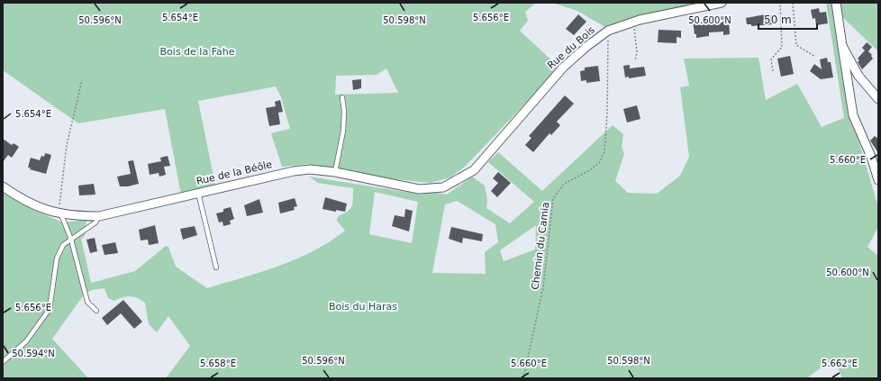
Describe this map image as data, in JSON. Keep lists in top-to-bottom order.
{
  "streets": {
    "street": ["Rue du Bois", "Rue de la Béôle"],
    "path": ["Chemin du Camia"]
  },
  "crossings": [
    ["Rue du Bois", "Rue de la Béôle"],
    ["Rue du Bois", "Chemin du Camia"]
  ],
  "parks": ["Bois de la Fahe", "Bois du Haras"],
  "scale_bar": "50 m",
  "coordinates": [
    "5.654°E",
    "5.656°E",
    "50.596°N",
    "50.598°N",
    "50.600°N",
    "5.660°E",
    "50.594°N",
    "5.658°E",
    "5.662°E"
  ]
}
